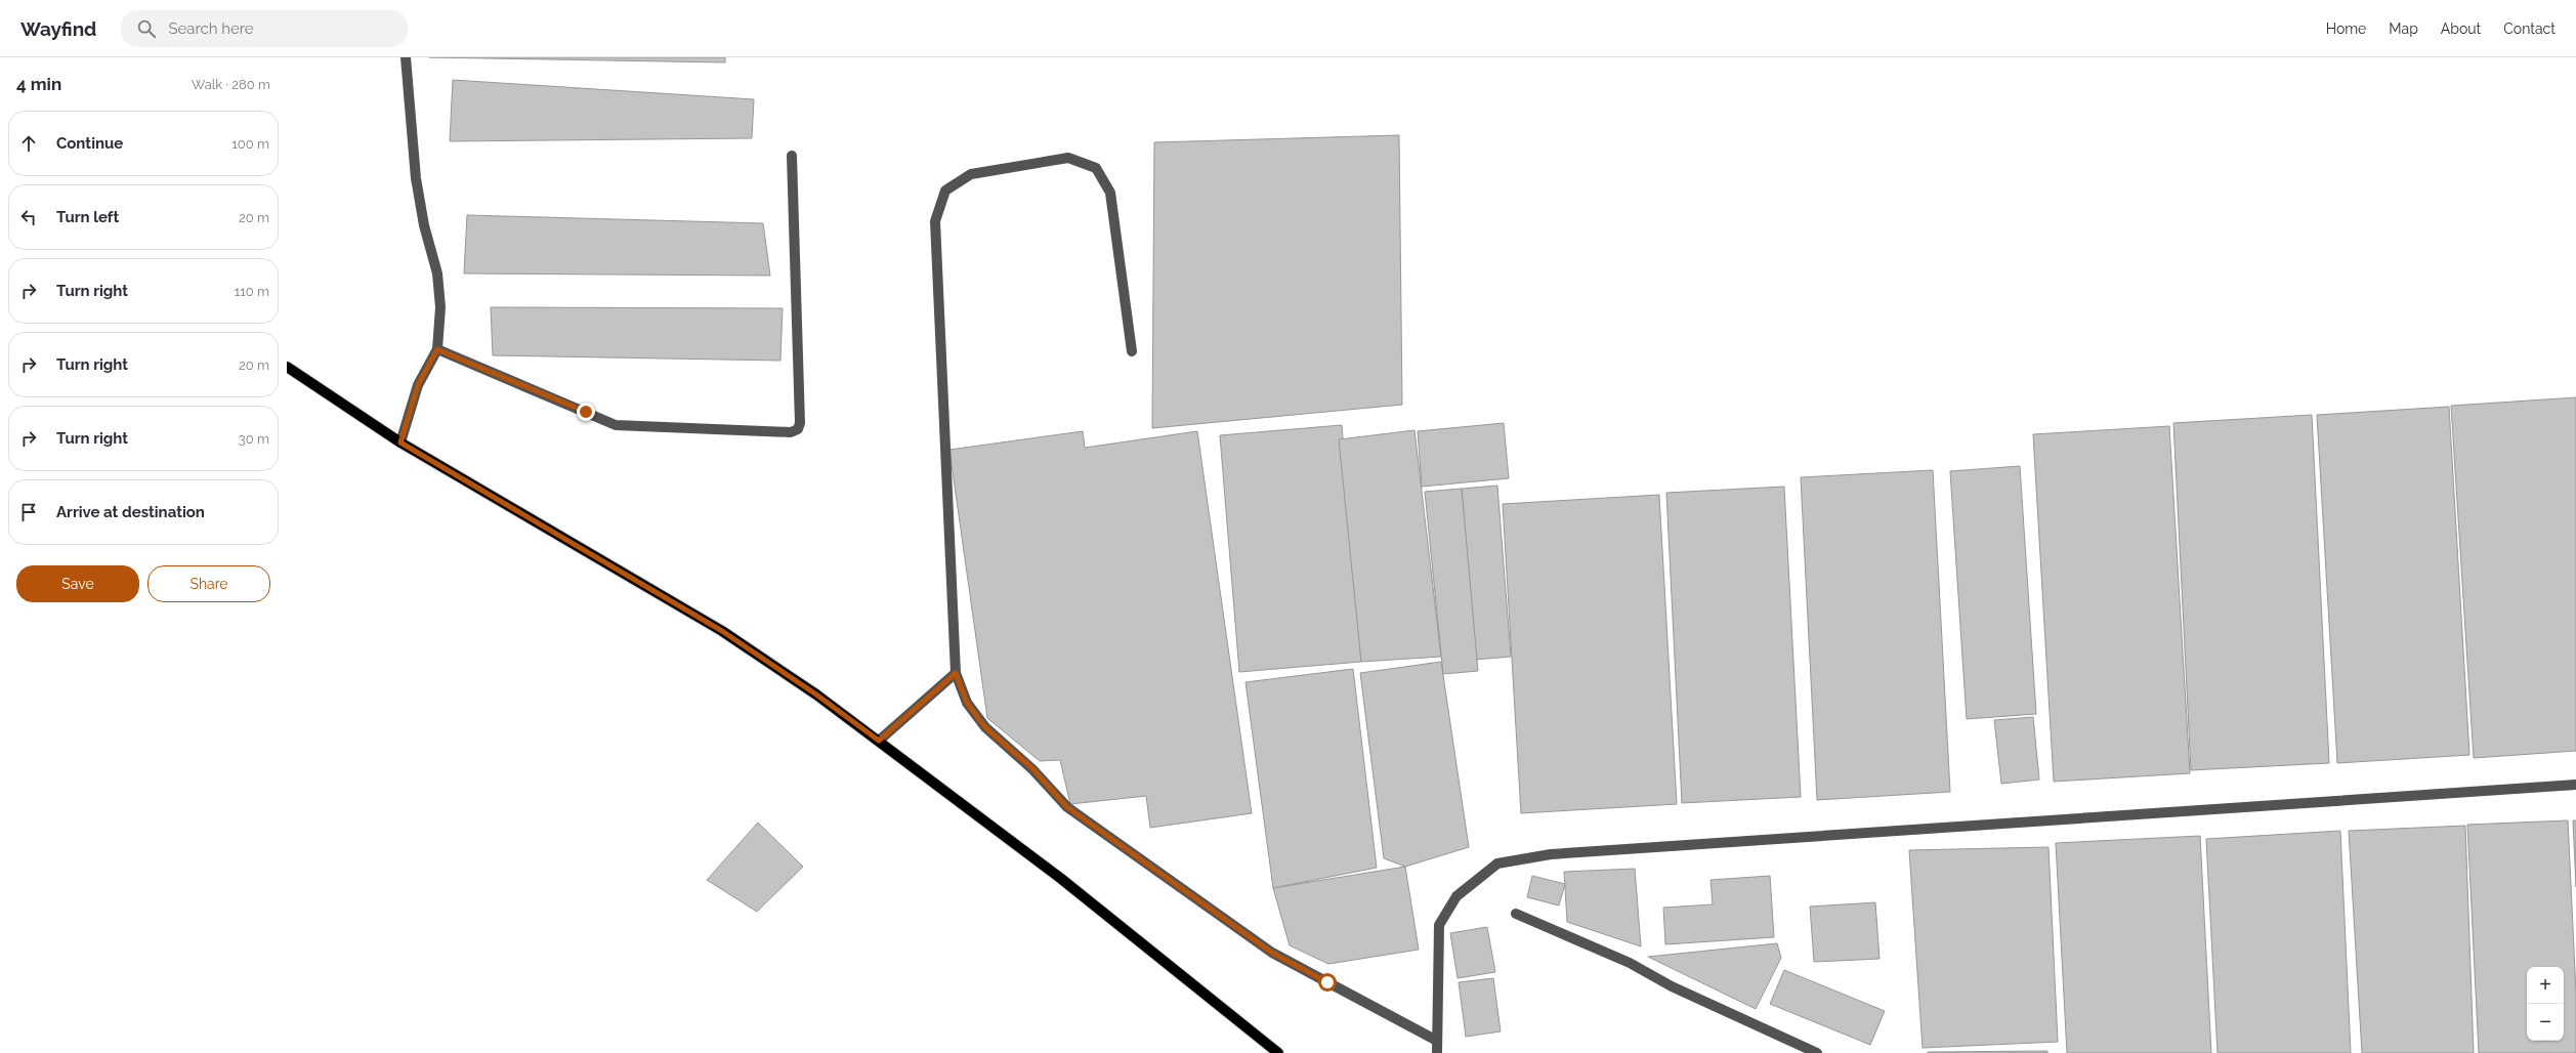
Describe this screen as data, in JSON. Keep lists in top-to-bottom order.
{
  "page": {
    "header": "Wayfind",
    "search": "Search here",
    "nav": [
      "Home",
      "Map",
      "About",
      "Contact"
    ],
    "heading": ["4 min", "Walk · 280 m"],
    "list": [
      ["Continue", "100 m"],
      ["Turn left", "20 m"],
      ["Turn right", "110 m"],
      ["Turn right", "20 m"],
      ["Turn right", "30 m"],
      "Arrive at destination"
    ],
    "buttons": ["Save", "Share"],
    "map_buttons": ["+", "−"]
  }
}
